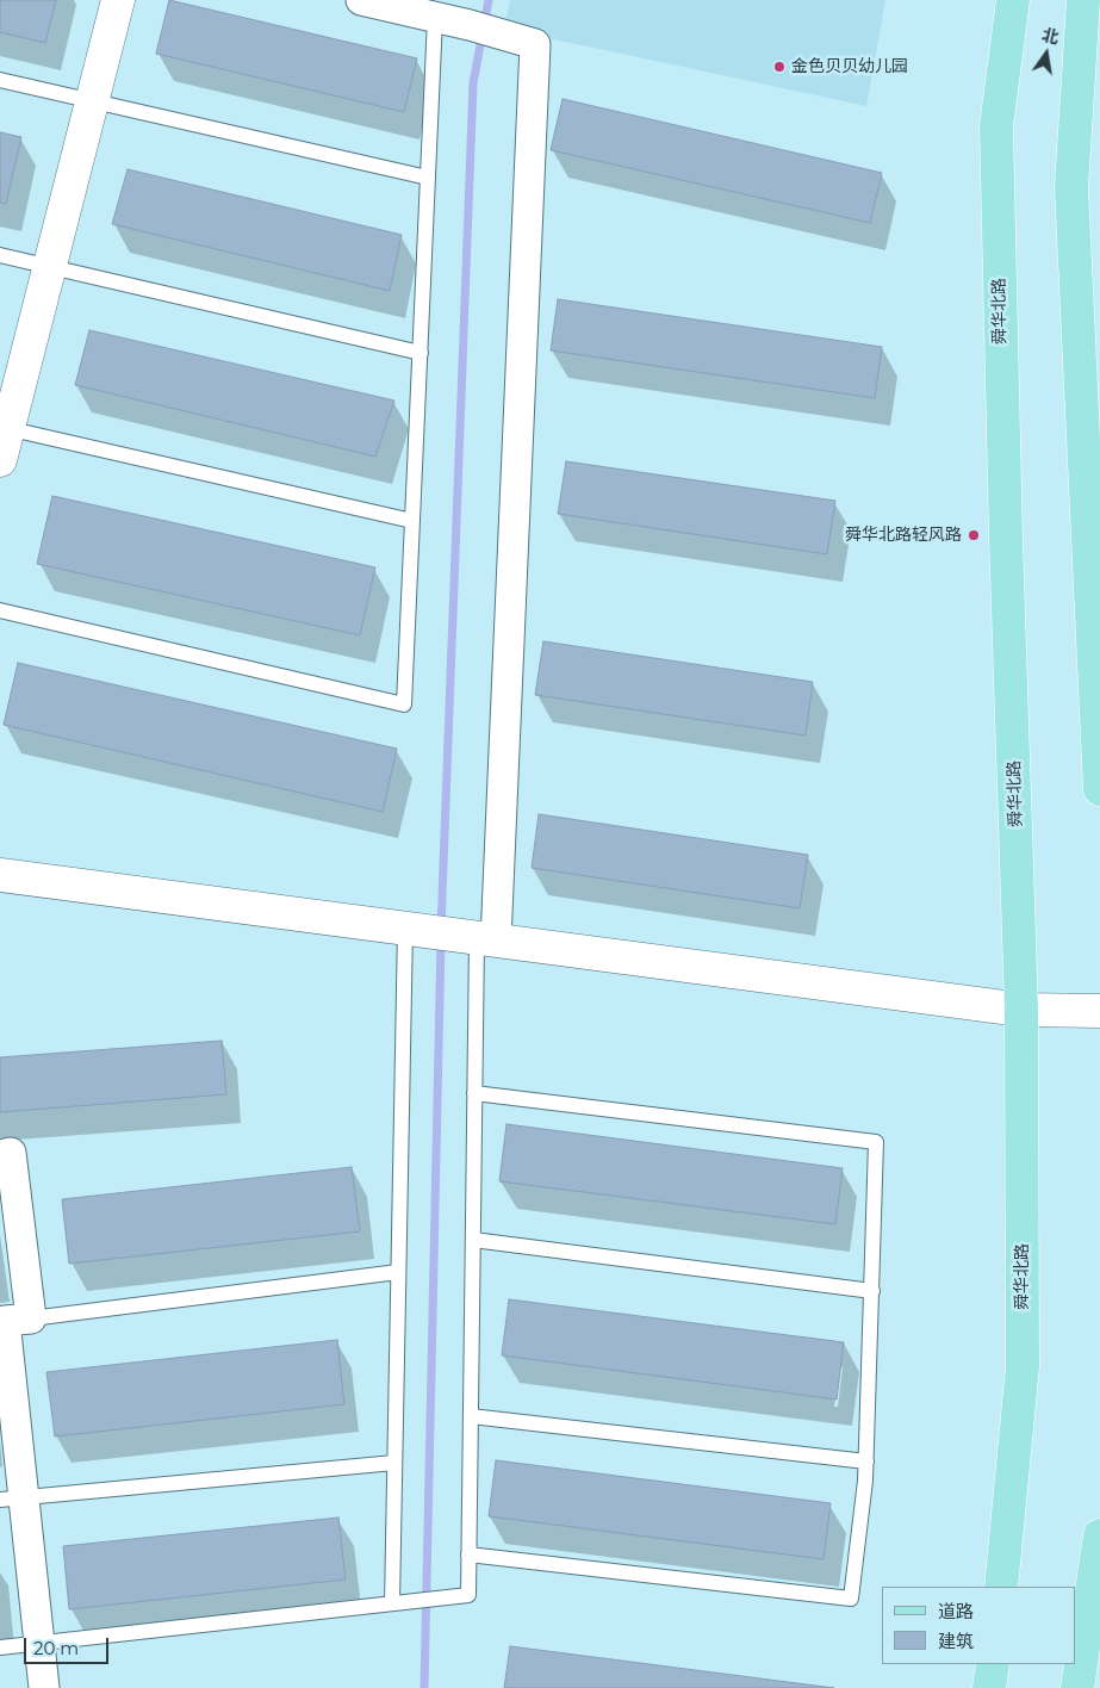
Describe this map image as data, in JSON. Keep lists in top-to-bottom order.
{
  "streets": {
    "main road": ["舜华北路"]
  },
  "places": ["金色贝贝幼儿园", "舜华北路轻风路"],
  "legend": ["道路", "建筑"],
  "scale_bar": "20 m",
  "north": "top"
}
